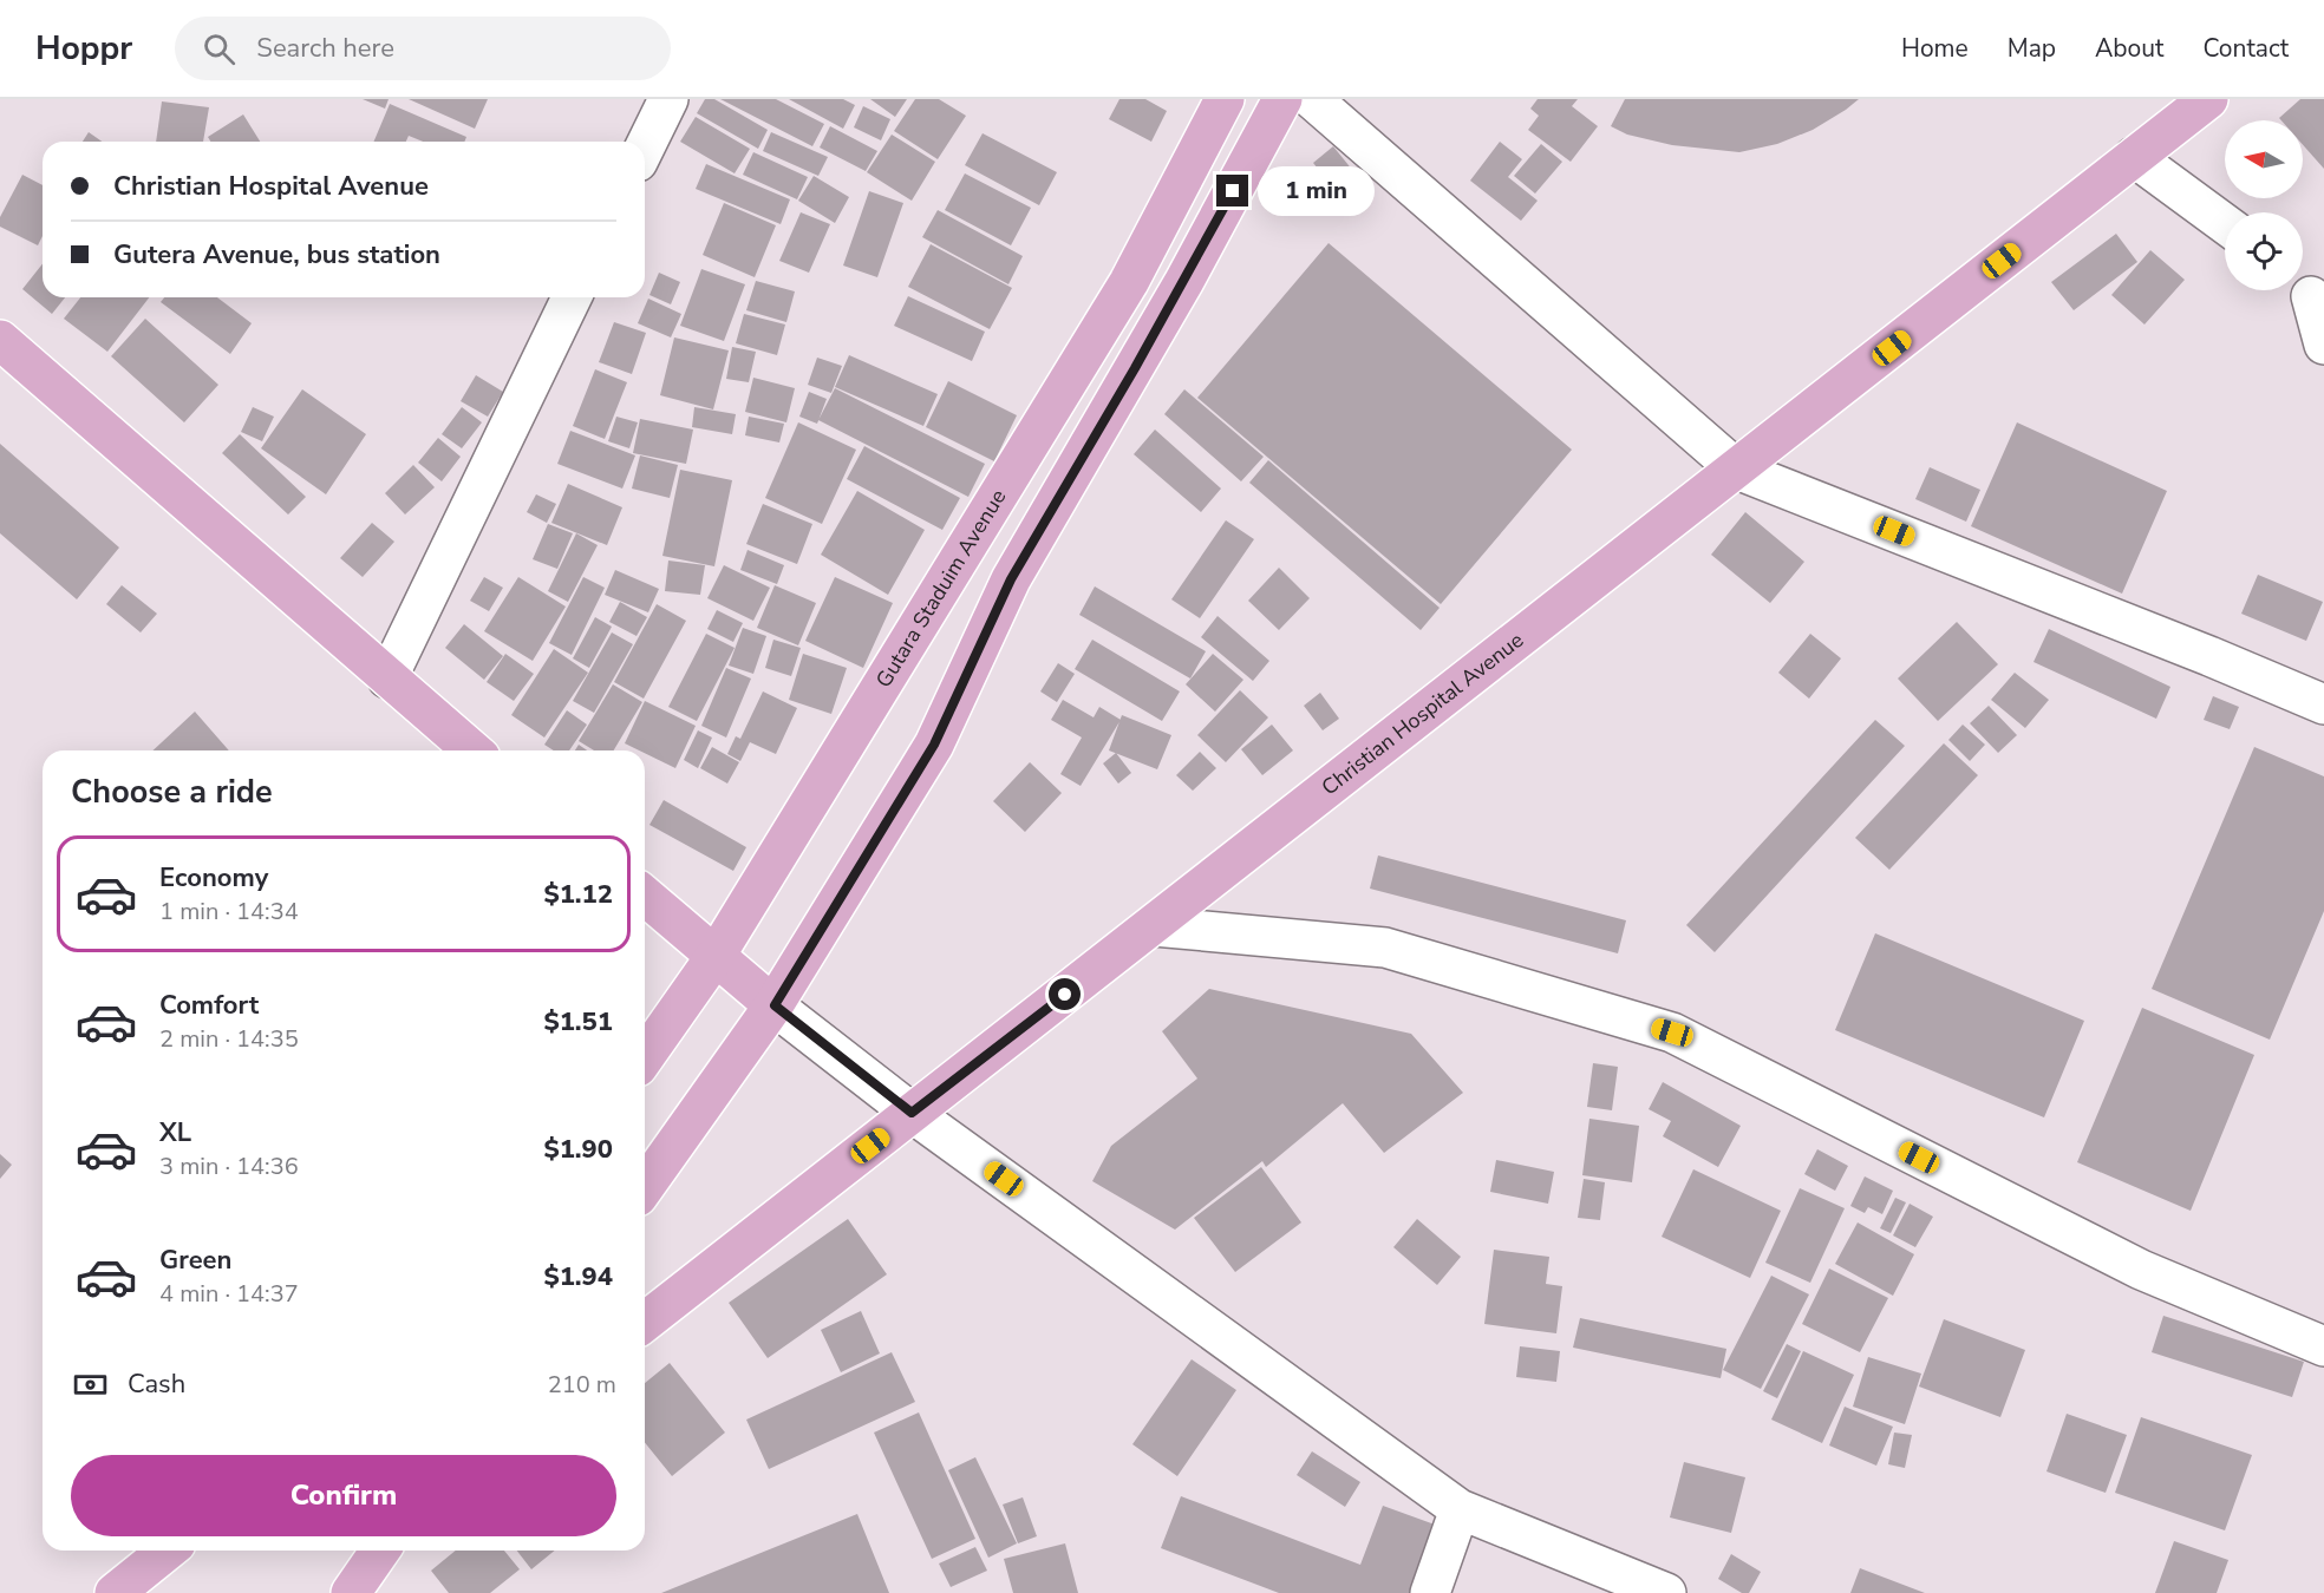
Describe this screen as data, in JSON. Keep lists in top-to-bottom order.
{
  "streets": {
    "main road": ["Gutara Staduim Avenue", "Christian Hospital Avenue"]
  },
  "north": "left",
  "page": {
    "header": "Hoppr",
    "search": "Search here",
    "nav": [
      "Home",
      "Map",
      "About",
      "Contact"
    ],
    "banner": ["Christian Hospital Avenue", "Gutera Avenue, bus station"],
    "bubble": "1 min",
    "heading": "Choose a ride",
    "list": [
      {
        "name": "Economy",
        "note": "1 min · 14:34",
        "value": "$1.12"
      },
      {
        "name": "Comfort",
        "note": "2 min · 14:35",
        "value": "$1.51"
      },
      {
        "name": "XL",
        "note": "3 min · 14:36",
        "value": "$1.90"
      },
      {
        "name": "Green",
        "note": "4 min · 14:37",
        "value": "$1.94"
      }
    ],
    "pay": ["Cash", "210 m"],
    "buttons": "Confirm"
  }
}
